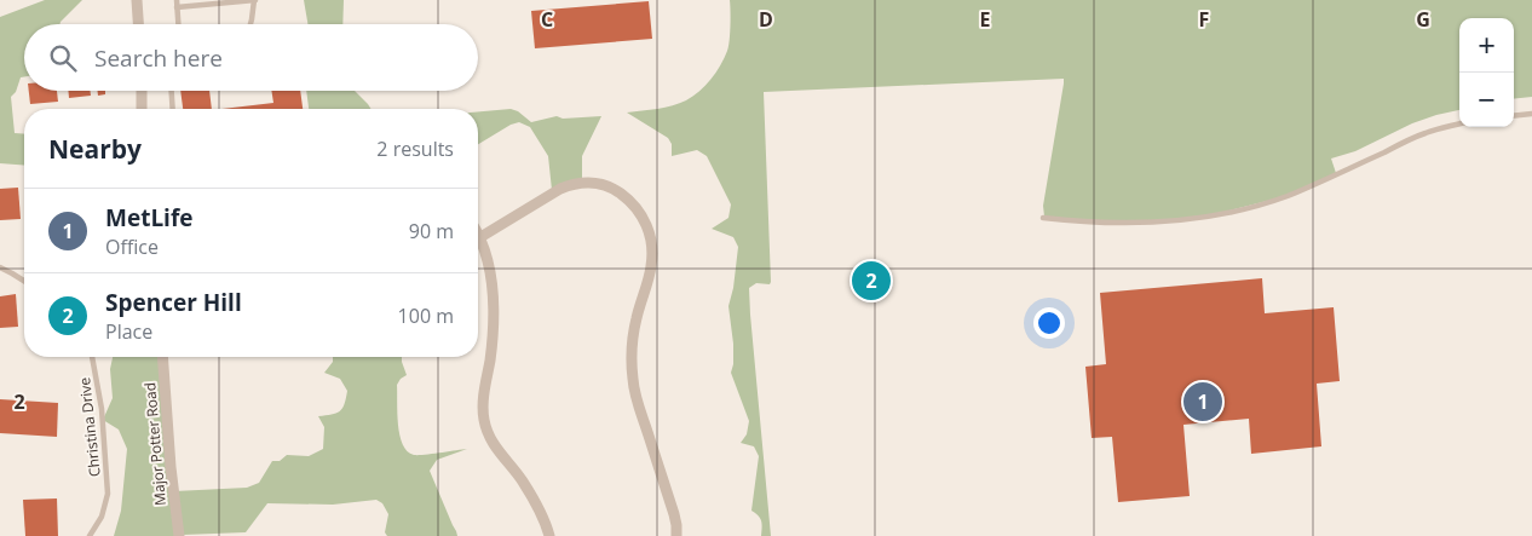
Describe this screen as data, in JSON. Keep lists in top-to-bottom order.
{
  "streets": {
    "street": ["Major Potter Road"],
    "lane": ["Christina Drive"]
  },
  "page": {
    "map_buttons": ["+", "−"],
    "search": "Search here",
    "heading": ["Nearby", "2 results"],
    "list": [
      {
        "mark": "1",
        "name": "MetLife",
        "note": "Office",
        "value": "90 m"
      },
      {
        "mark": "2",
        "name": "Spencer Hill",
        "note": "Place",
        "value": "100 m"
      }
    ],
    "pins": ["2", "1"]
  },
  "grid": {
    "columns": [
      "C",
      "D",
      "E",
      "F",
      "G"
    ],
    "rows": ["2"]
  }
}
